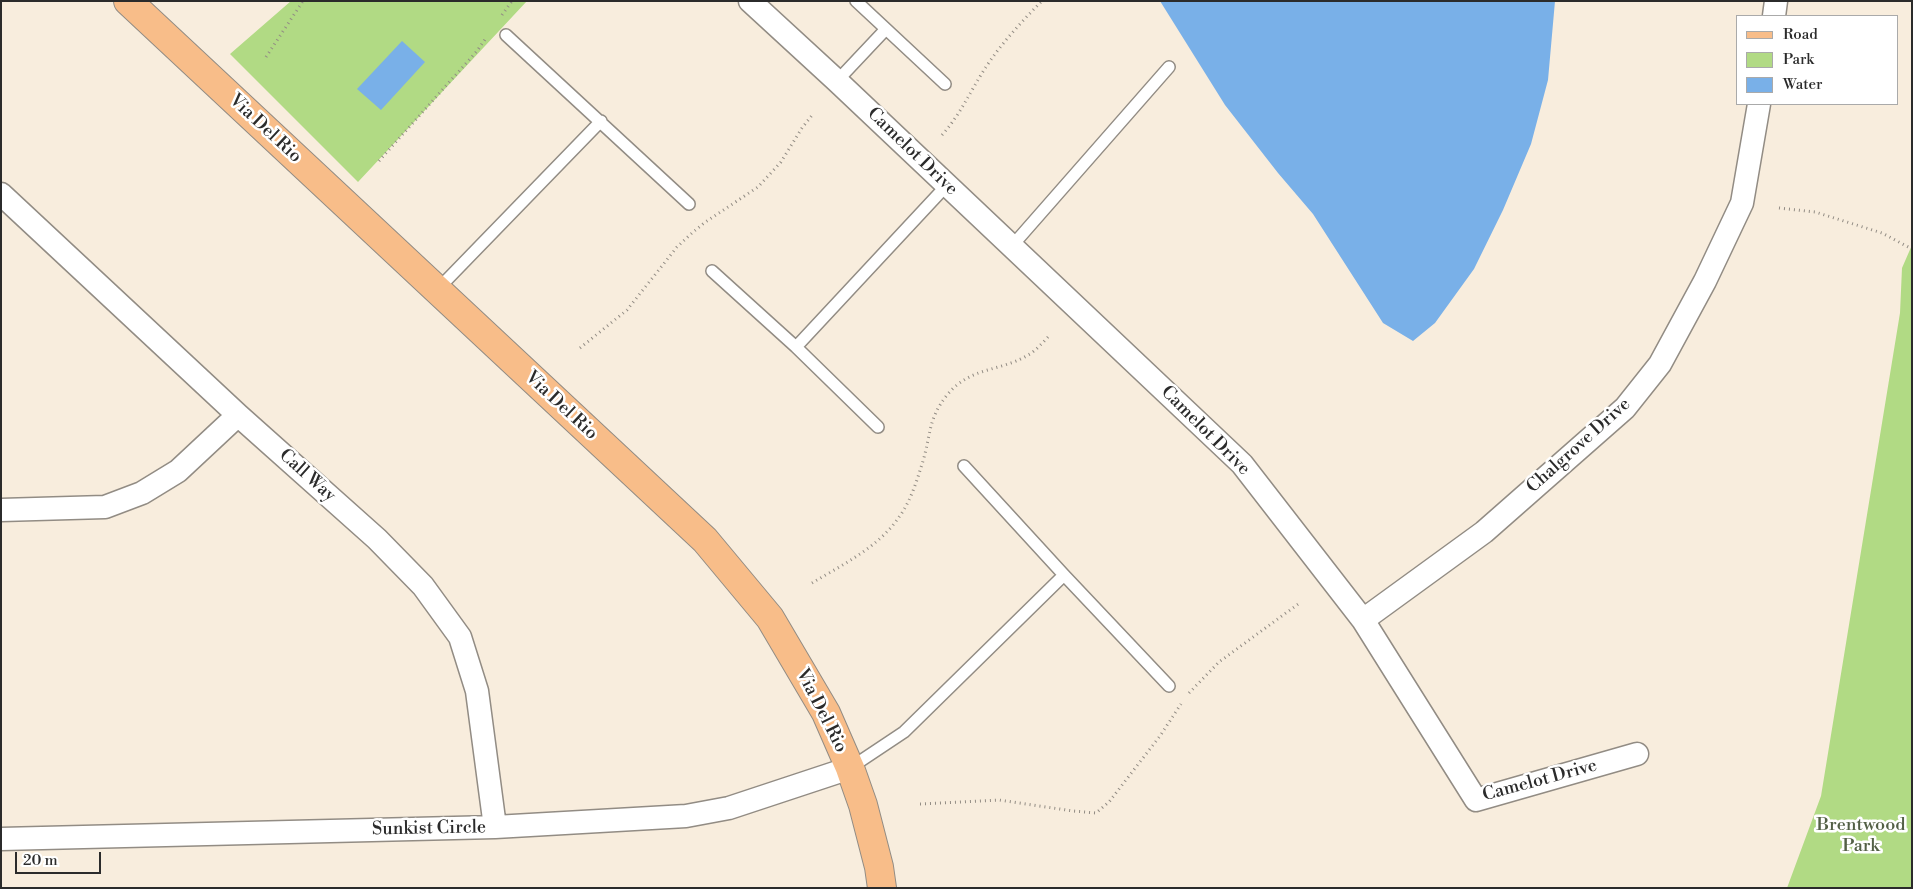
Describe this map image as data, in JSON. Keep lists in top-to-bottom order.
{
  "streets": {
    "main road": ["Via Del Rio"],
    "street": [
      "Camelot Drive",
      "Chalgrove Drive",
      "Call Way",
      "Sunkist Circle"
    ]
  },
  "crossings": [
    ["Via Del Rio", "Sunkist Circle"],
    ["Camelot Drive", "Chalgrove Drive"],
    ["Call Way", "Sunkist Circle"]
  ],
  "parks": ["Brentwood Park"],
  "legend": ["Road", "Park", "Water"],
  "scale_bar": "20 m"
}
